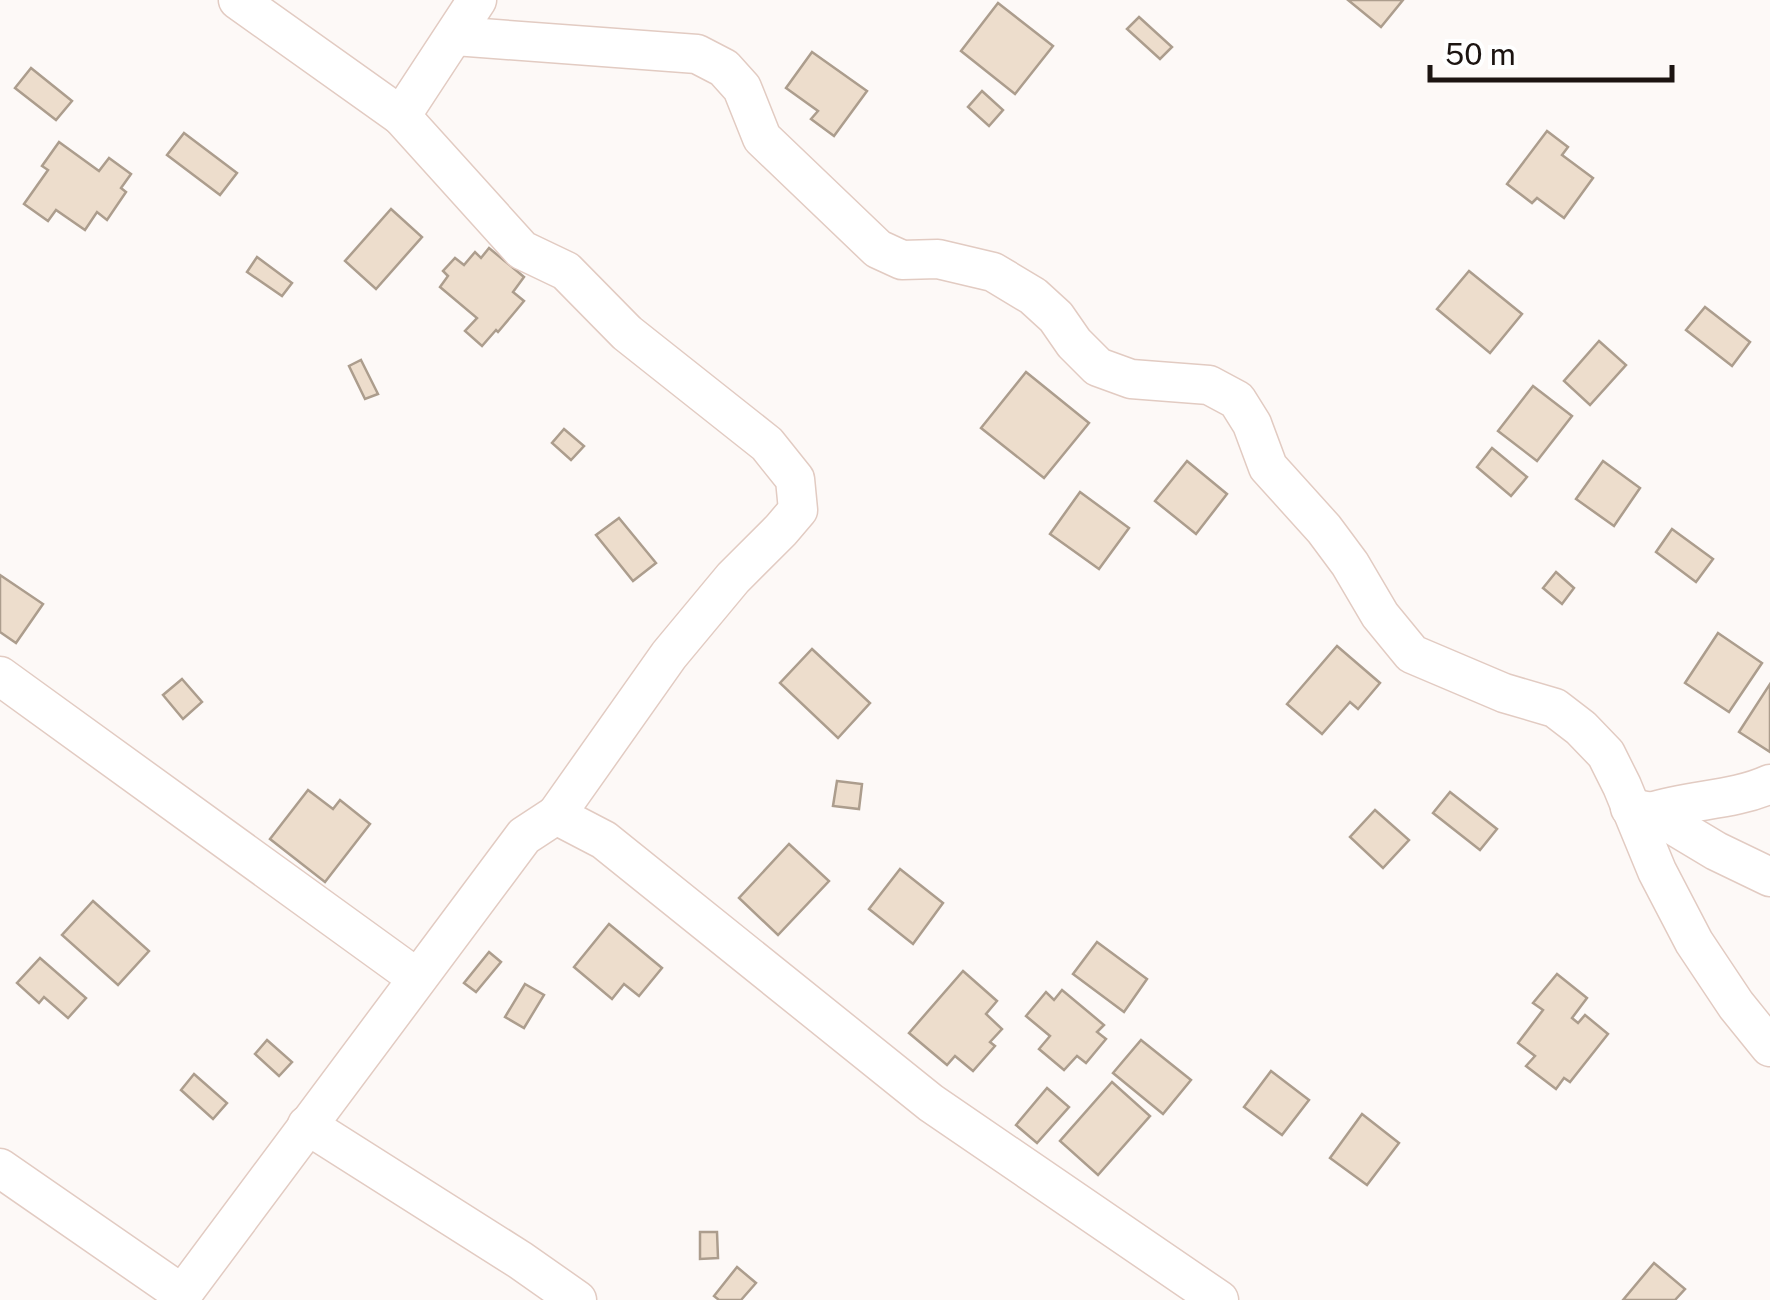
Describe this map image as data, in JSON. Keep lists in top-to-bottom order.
{
  "scale_bar": "50 m"
}
